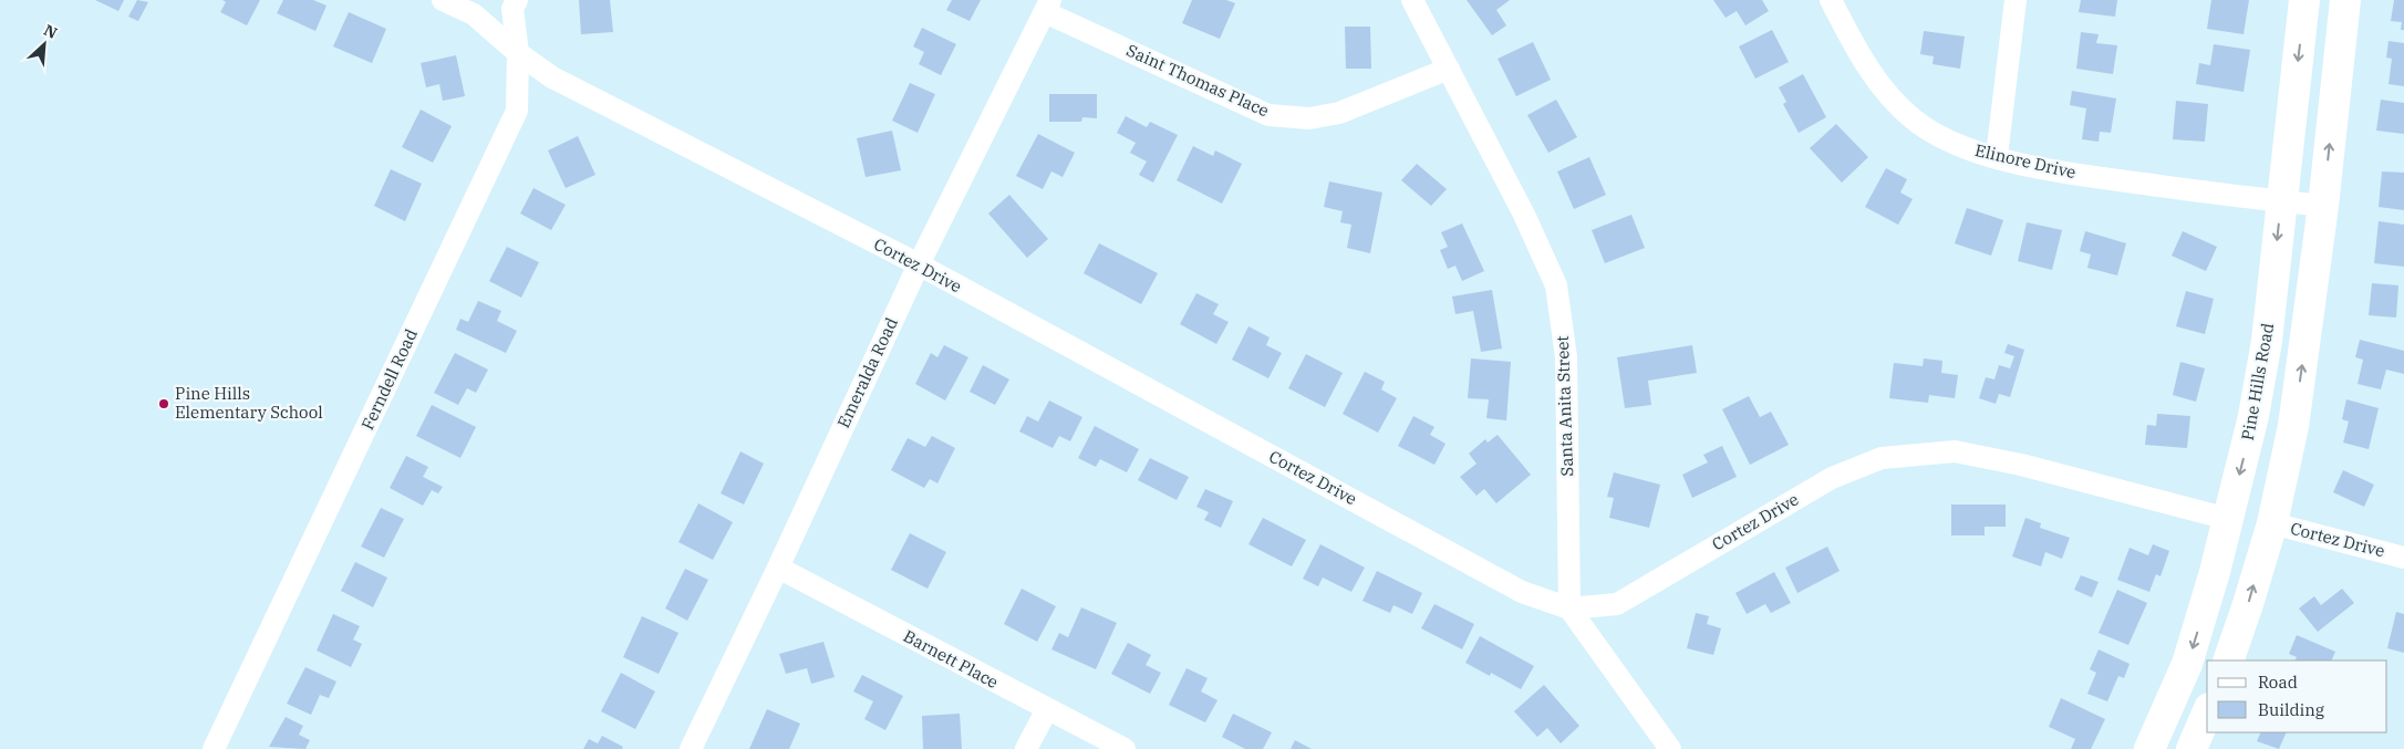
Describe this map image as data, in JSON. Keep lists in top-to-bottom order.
{
  "streets": {
    "main road": ["Pine Hills Road"],
    "street": [
      "Saint Thomas Place",
      "Elinore Drive",
      "Cortez Drive",
      "Emeralda Road",
      "Ferndell Road",
      "Santa Anita Street",
      "Barnett Place"
    ]
  },
  "crossings": [
    ["Saint Thomas Place", "Emeralda Road"],
    ["Saint Thomas Place", "Santa Anita Street"],
    ["Elinore Drive", "Pine Hills Road"],
    ["Cortez Drive", "Emeralda Road"],
    ["Cortez Drive", "Ferndell Road"],
    ["Cortez Drive", "Pine Hills Road"],
    ["Cortez Drive", "Santa Anita Street"],
    ["Emeralda Road", "Barnett Place"]
  ],
  "places": ["Pine Hills Elementary School"],
  "legend": ["Road", "Building"],
  "north": "top right"
}
